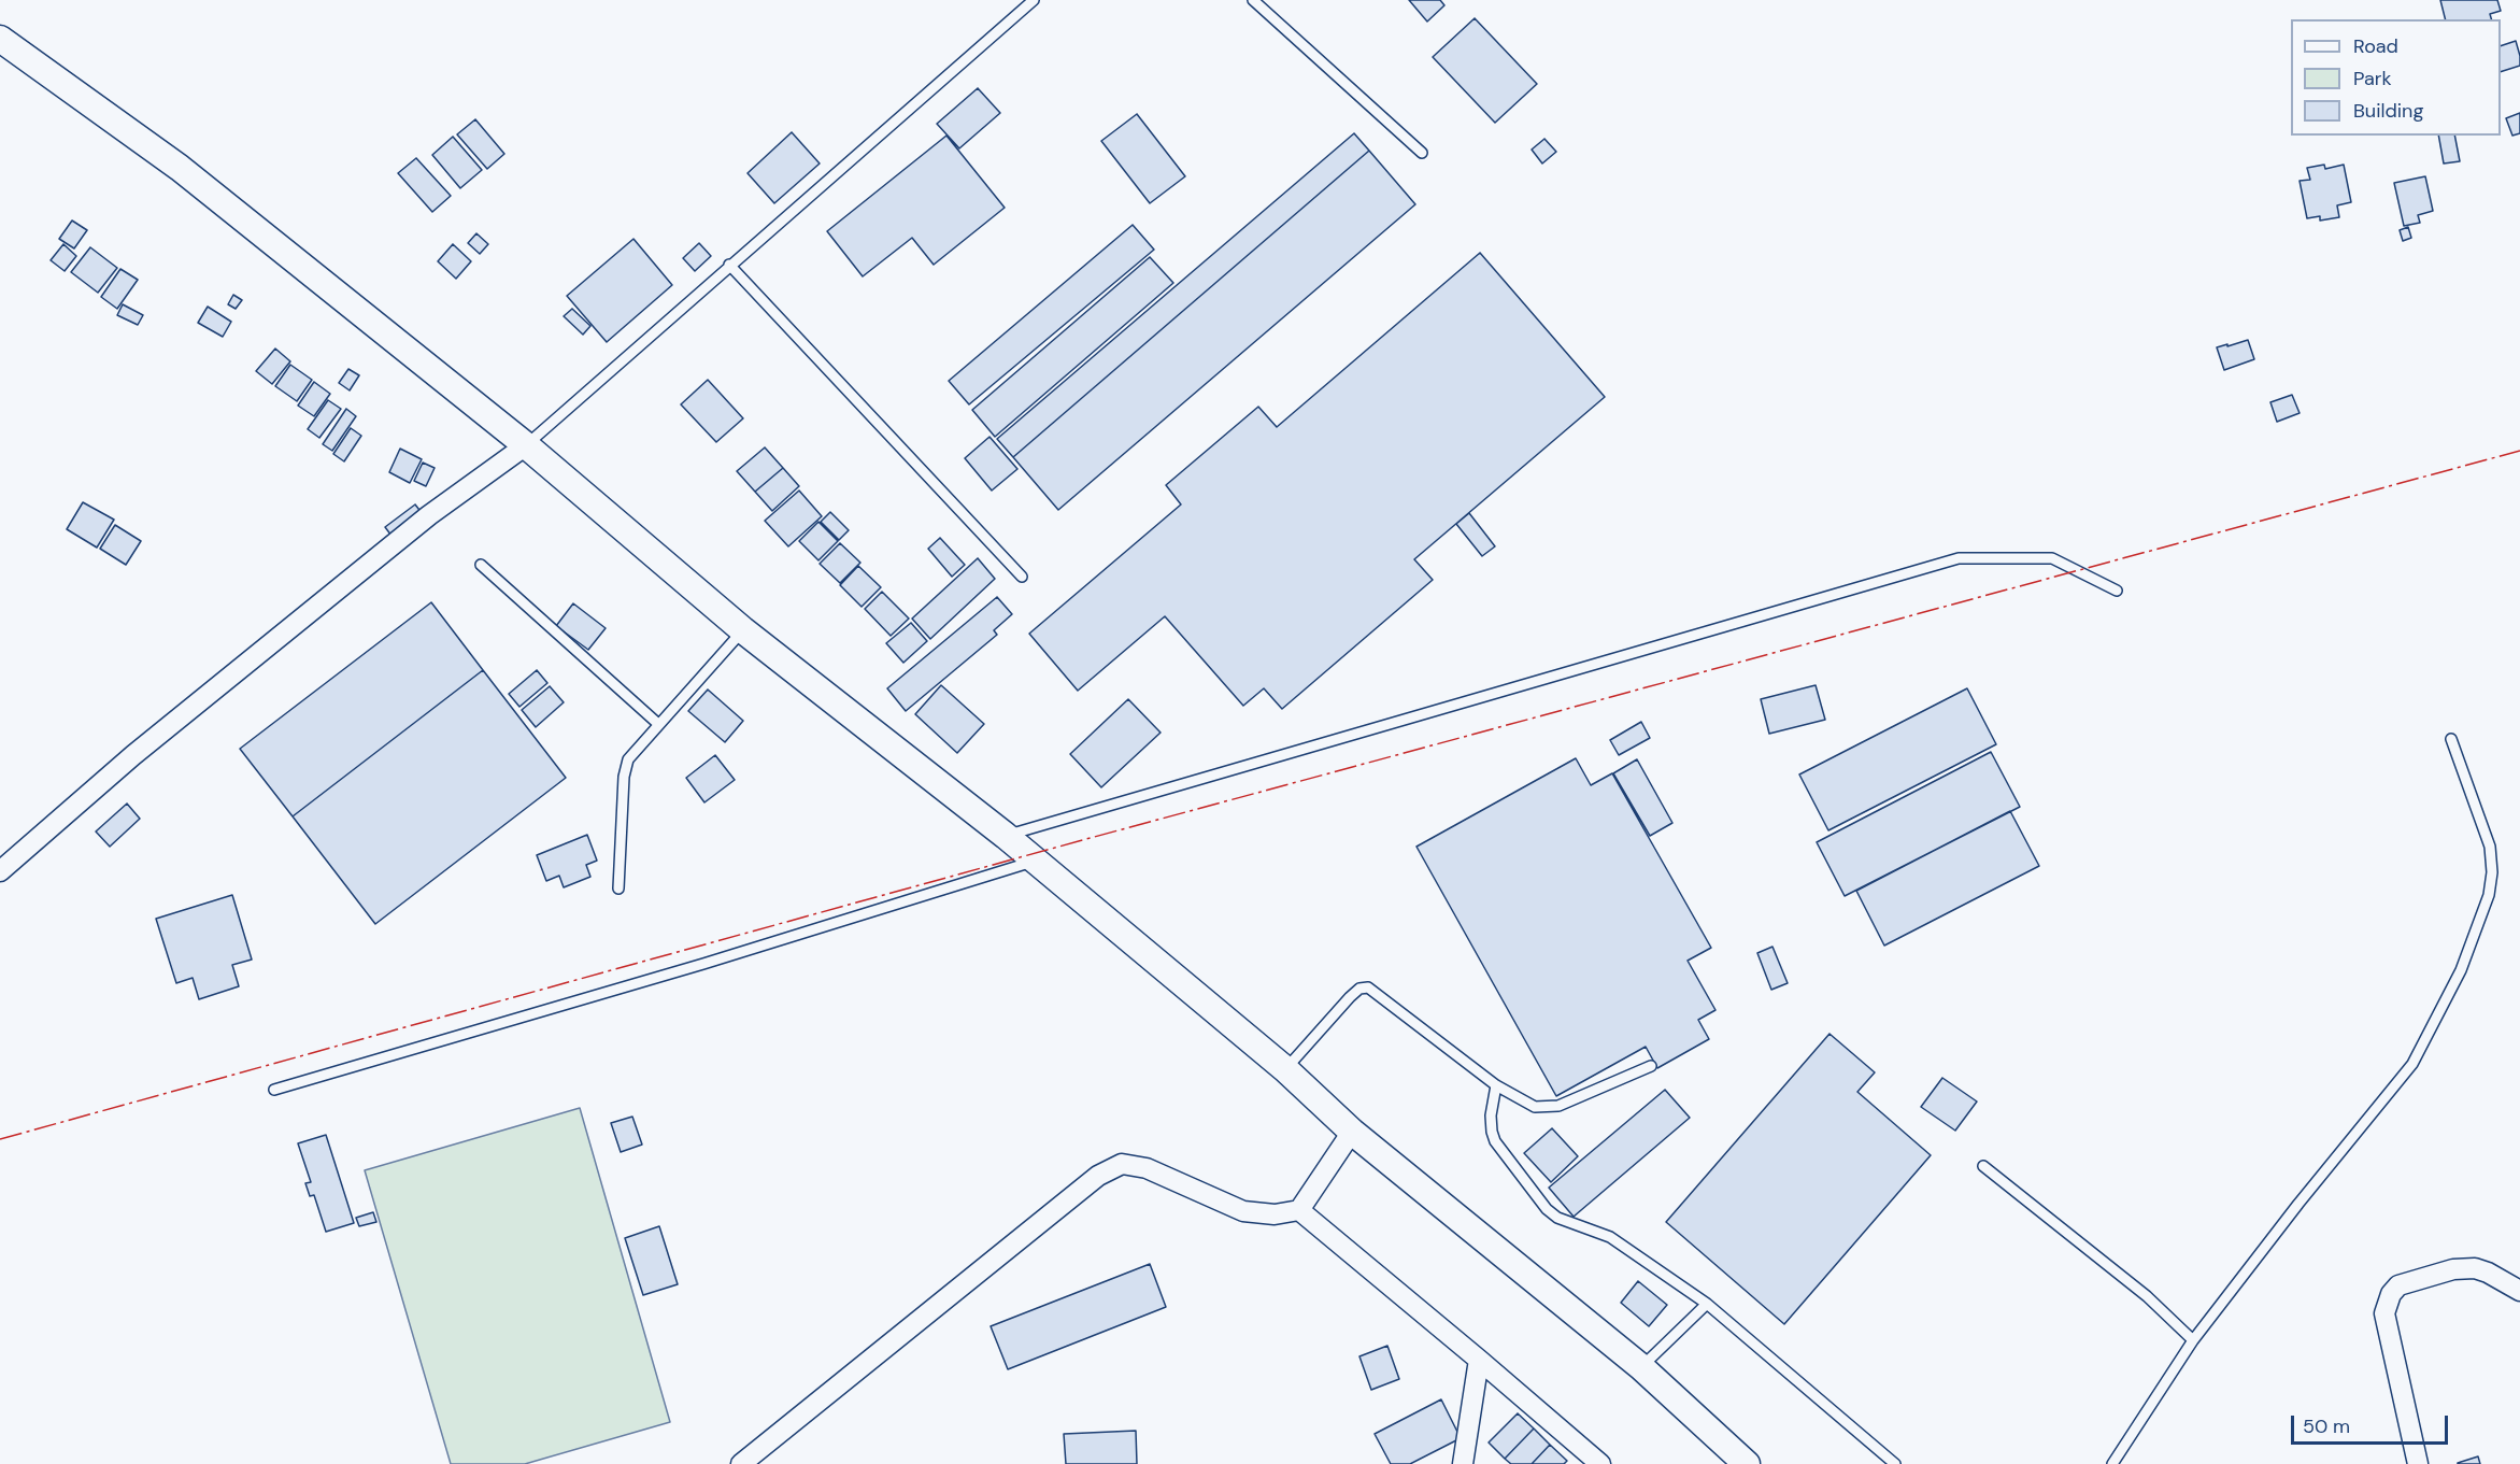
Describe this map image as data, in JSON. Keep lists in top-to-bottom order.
{
  "legend": ["Road", "Park", "Building"],
  "scale_bar": "50 m"
}
